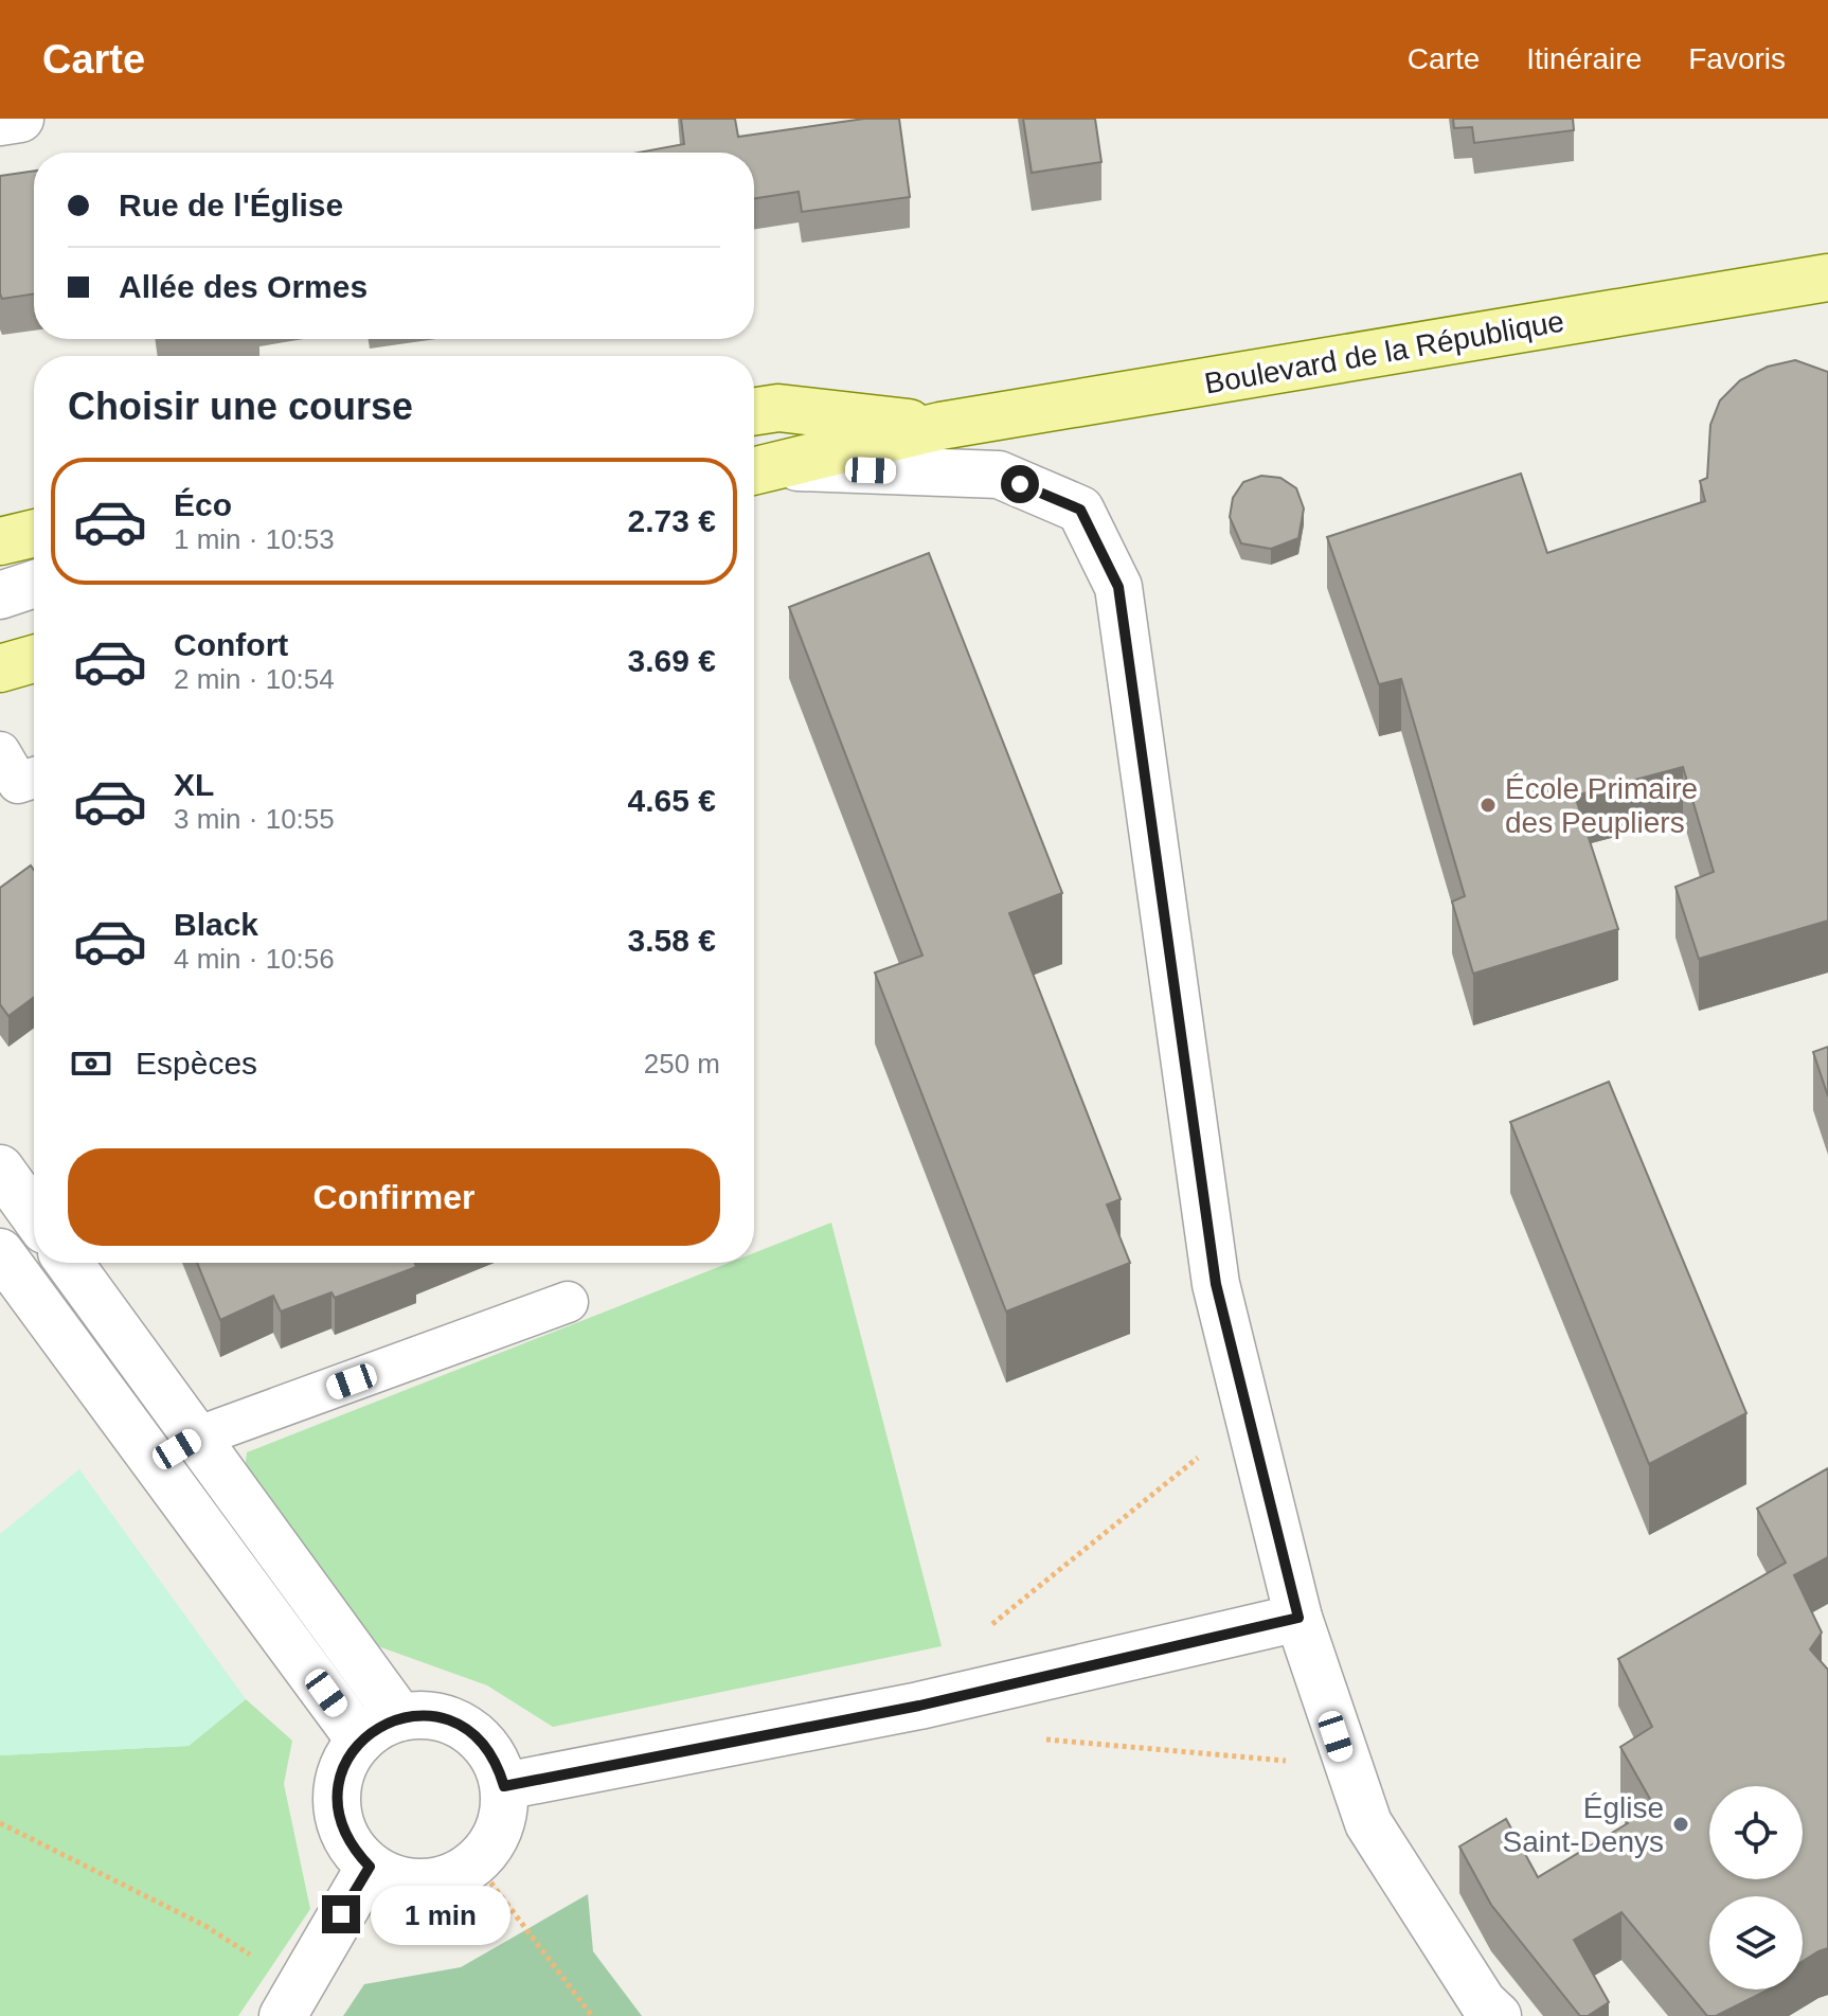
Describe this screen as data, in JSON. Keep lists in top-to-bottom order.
{
  "streets": {
    "main road": ["Boulevard de la République"]
  },
  "places": ["École Primaire des Peupliers", "Église Saint-Denys"],
  "page": {
    "header": "Carte",
    "nav": ["Carte", "Itinéraire", "Favoris"],
    "banner": ["Rue de l'Église", "Allée des Ormes"],
    "heading": "Choisir une course",
    "list": [
      {
        "name": "Éco",
        "note": "1 min · 10:53",
        "value": "2.73 €"
      },
      {
        "name": "Confort",
        "note": "2 min · 10:54",
        "value": "3.69 €"
      },
      {
        "name": "XL",
        "note": "3 min · 10:55",
        "value": "4.65 €"
      },
      {
        "name": "Black",
        "note": "4 min · 10:56",
        "value": "3.58 €"
      }
    ],
    "pay": ["Espèces", "250 m"],
    "buttons": "Confirmer",
    "bubble": "1 min"
  }
}
